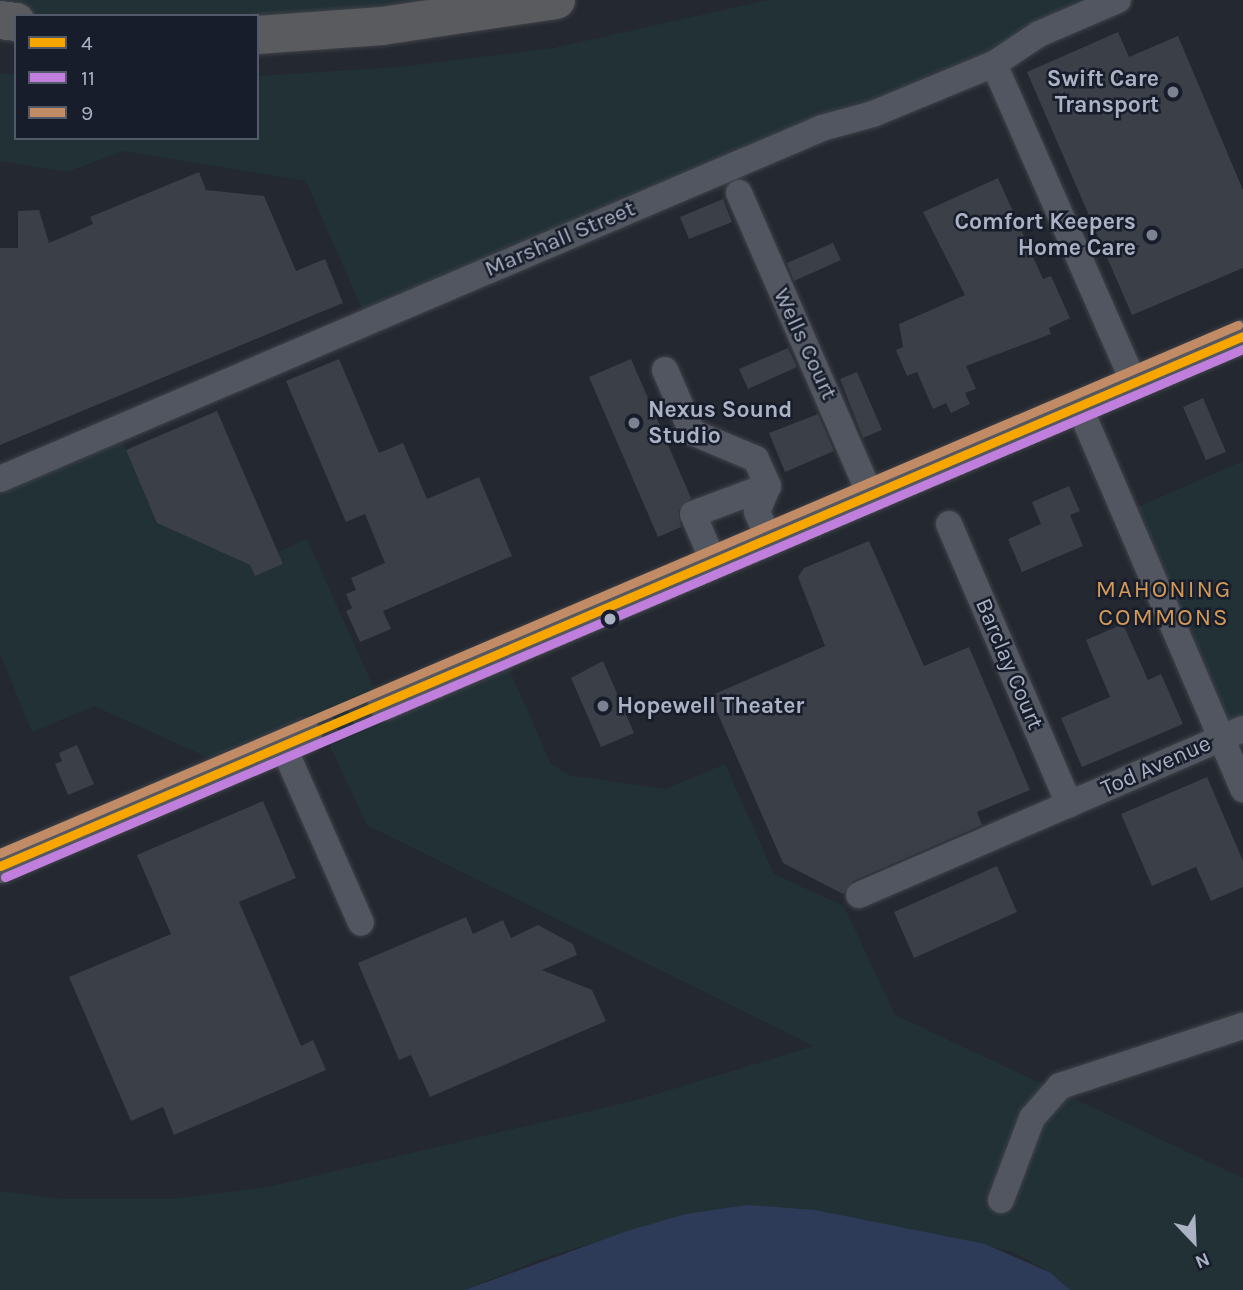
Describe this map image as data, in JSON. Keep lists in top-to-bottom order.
{
  "streets": {
    "street": [
      "Marshall Street",
      "Wells Court",
      "Barclay Court",
      "Tod Avenue"
    ]
  },
  "crossings": [
    ["Barclay Court", "Tod Avenue"]
  ],
  "districts": ["MAHONING COMMONS"],
  "places": [
    "Swift Care Transport",
    "Comfort Keepers Home Care",
    "Nexus Sound Studio",
    "Hopewell Theater"
  ],
  "lines": ["transit line 9", "transit line 4", "transit line 11"],
  "legend": ["4", "11", "9"],
  "north": "bottom right"
}
